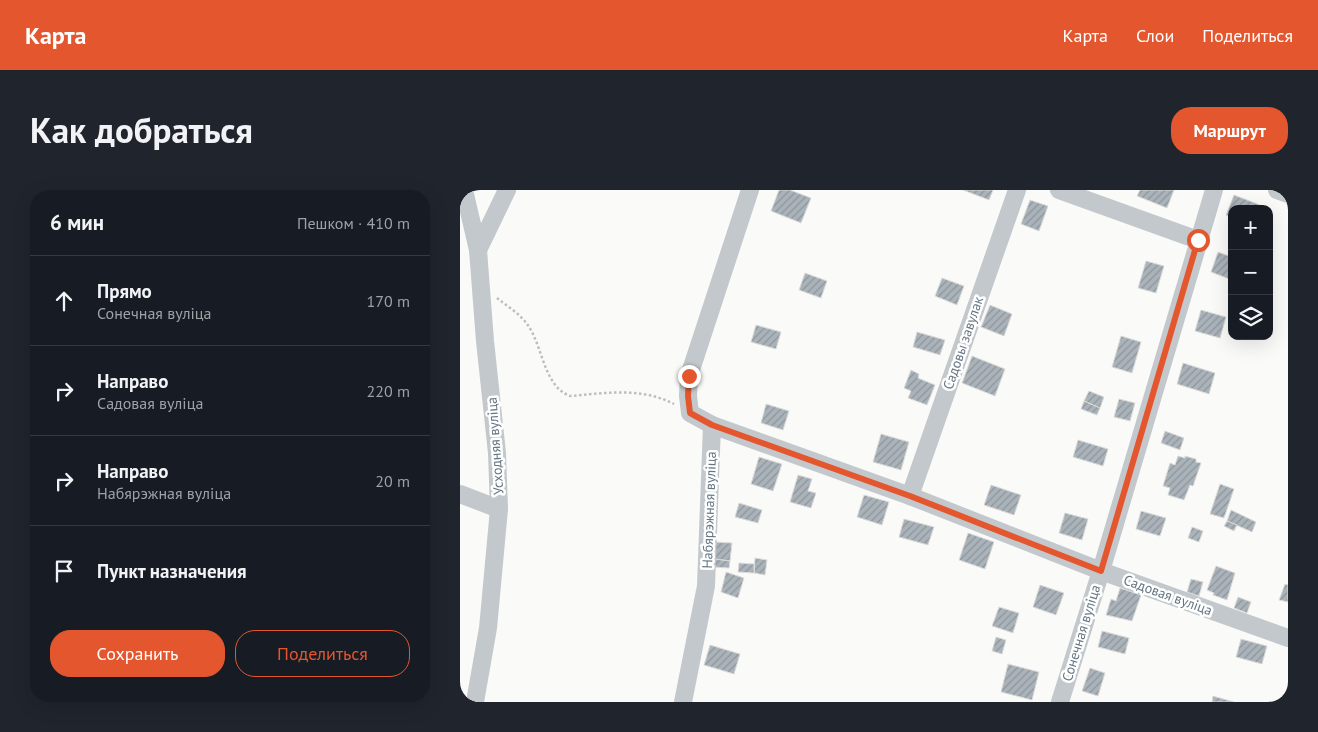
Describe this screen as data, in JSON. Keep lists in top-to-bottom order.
{
  "streets": {
    "street": [
      "Садовы завулак",
      "Усходняя вуліца",
      "Набярэжная вуліца",
      "Садовая вуліца",
      "Сонечная вуліца"
    ]
  },
  "crossings": [
    ["Садовы завулак", "Садовая вуліца"],
    ["Набярэжная вуліца", "Садовая вуліца"],
    ["Садовая вуліца", "Сонечная вуліца"]
  ],
  "page": {
    "header": "Карта",
    "nav": ["Карта", "Слои", "Поделиться"],
    "title": "Как добраться",
    "buttons": [
      "Маршрут",
      ["Сохранить", "Поделиться"]
    ],
    "heading": ["6 мин", "Пешком · 410 m"],
    "map_buttons": ["+", "−"],
    "list": [
      ["Прямо", "Сонечная вуліца", "170 m"],
      ["Направо", "Садовая вуліца", "220 m"],
      ["Направо", "Набярэжная вуліца", "20 m"],
      "Пункт назначения"
    ]
  }
}
